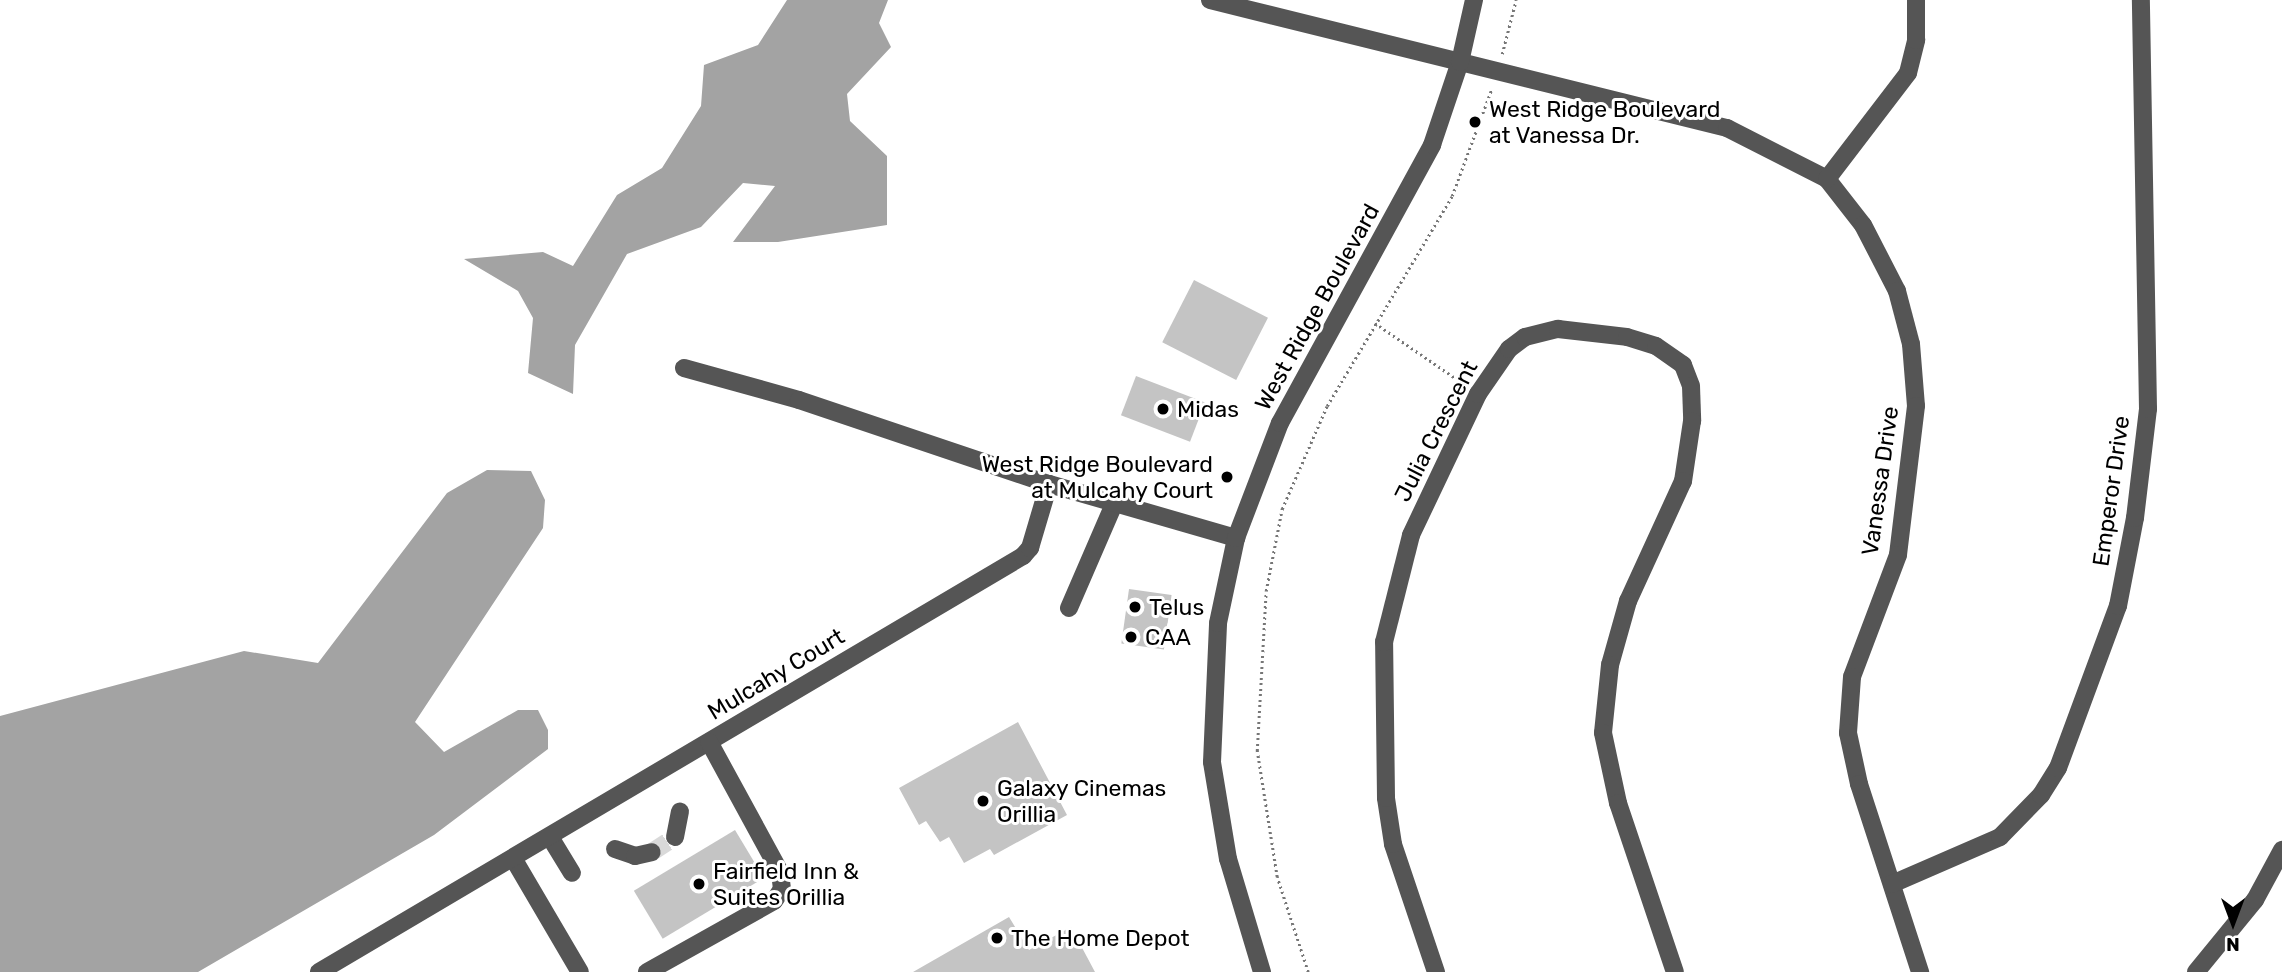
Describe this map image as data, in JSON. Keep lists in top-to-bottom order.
{
  "streets": {
    "street": [
      "West Ridge Boulevard",
      "Julia Crescent",
      "Vanessa Drive",
      "Emperor Drive",
      "Mulcahy Court"
    ]
  },
  "crossings": [
    ["West Ridge Boulevard", "Vanessa Drive"],
    ["Vanessa Drive", "Emperor Drive"]
  ],
  "places": [
    "West Ridge Boulevard at Vanessa Dr.",
    "Midas",
    "West Ridge Boulevard at Mulcahy Court",
    "Telus",
    "CAA",
    "Galaxy Cinemas Orillia",
    "Fairfield Inn & Suites Orillia",
    "The Home Depot"
  ],
  "north": "bottom"
}
